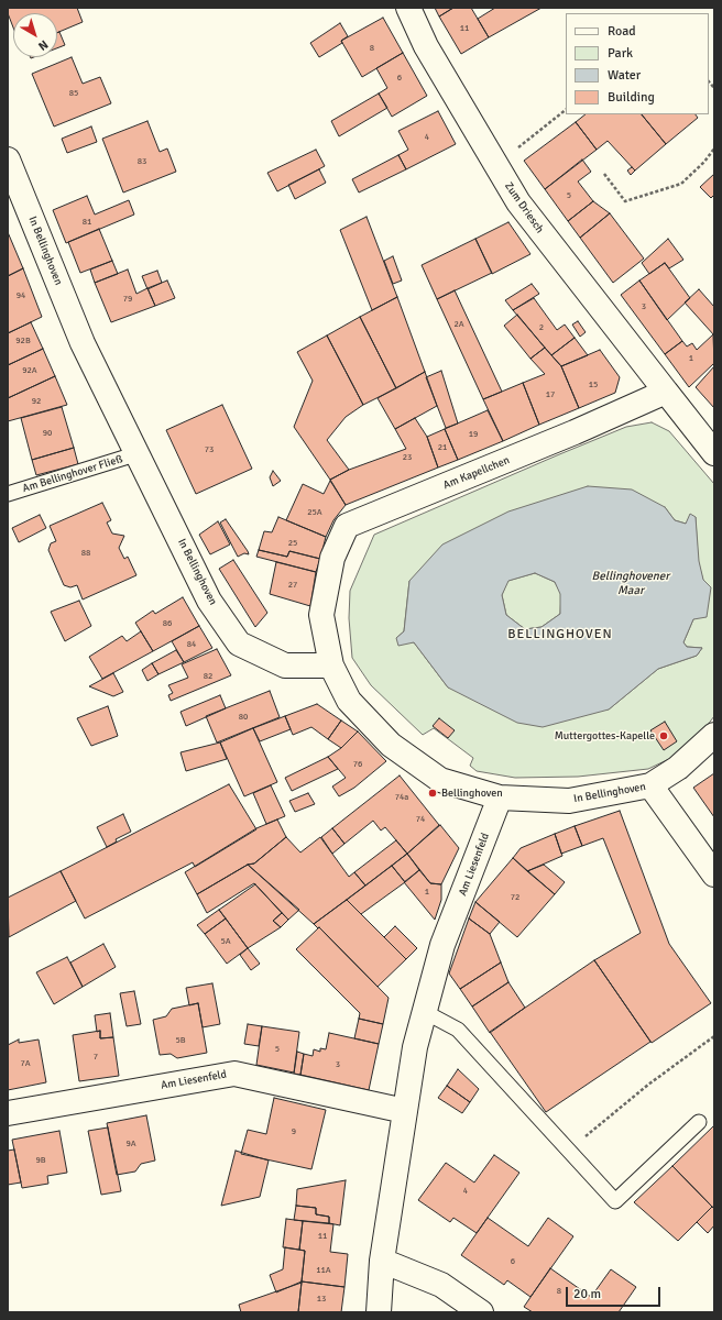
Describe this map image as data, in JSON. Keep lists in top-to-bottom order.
{
  "streets": {
    "street": [
      "Zum Driesch",
      "In Bellinghoven",
      "Am Kapellchen",
      "Am Liesenfeld"
    ],
    "lane": ["Am Bellinghover Fließ"]
  },
  "crossings": [
    ["Zum Driesch", "Am Kapellchen"],
    ["In Bellinghoven", "Am Kapellchen"],
    ["In Bellinghoven", "Am Bellinghover Fließ"],
    ["In Bellinghoven", "Am Liesenfeld"]
  ],
  "districts": ["BELLINGHOVEN"],
  "water": ["Bellinghovener Maar"],
  "places": ["Muttergottes-Kapelle", "Bellinghoven"],
  "house_numbers": [
    "11",
    "8",
    "6",
    "85",
    "4",
    "83",
    "5",
    "81",
    "94",
    "79",
    "3",
    "2A",
    "2",
    "92B",
    "1",
    "92A",
    "15",
    "17",
    "92",
    "90",
    "19",
    "21",
    "73",
    "23",
    "25A",
    "25",
    "88",
    "27",
    "86",
    "84",
    "82",
    "80",
    "76",
    "74a",
    "74",
    "1",
    "72",
    "5A",
    "5B",
    "5",
    "7",
    "7A",
    "3",
    "9",
    "9A",
    "9B",
    "4",
    "11",
    "6",
    "11A",
    "8",
    "13"
  ],
  "legend": [
    "Road",
    "Park",
    "Water",
    "Building"
  ],
  "scale_bar": "20 m",
  "north": "bottom right"
}
